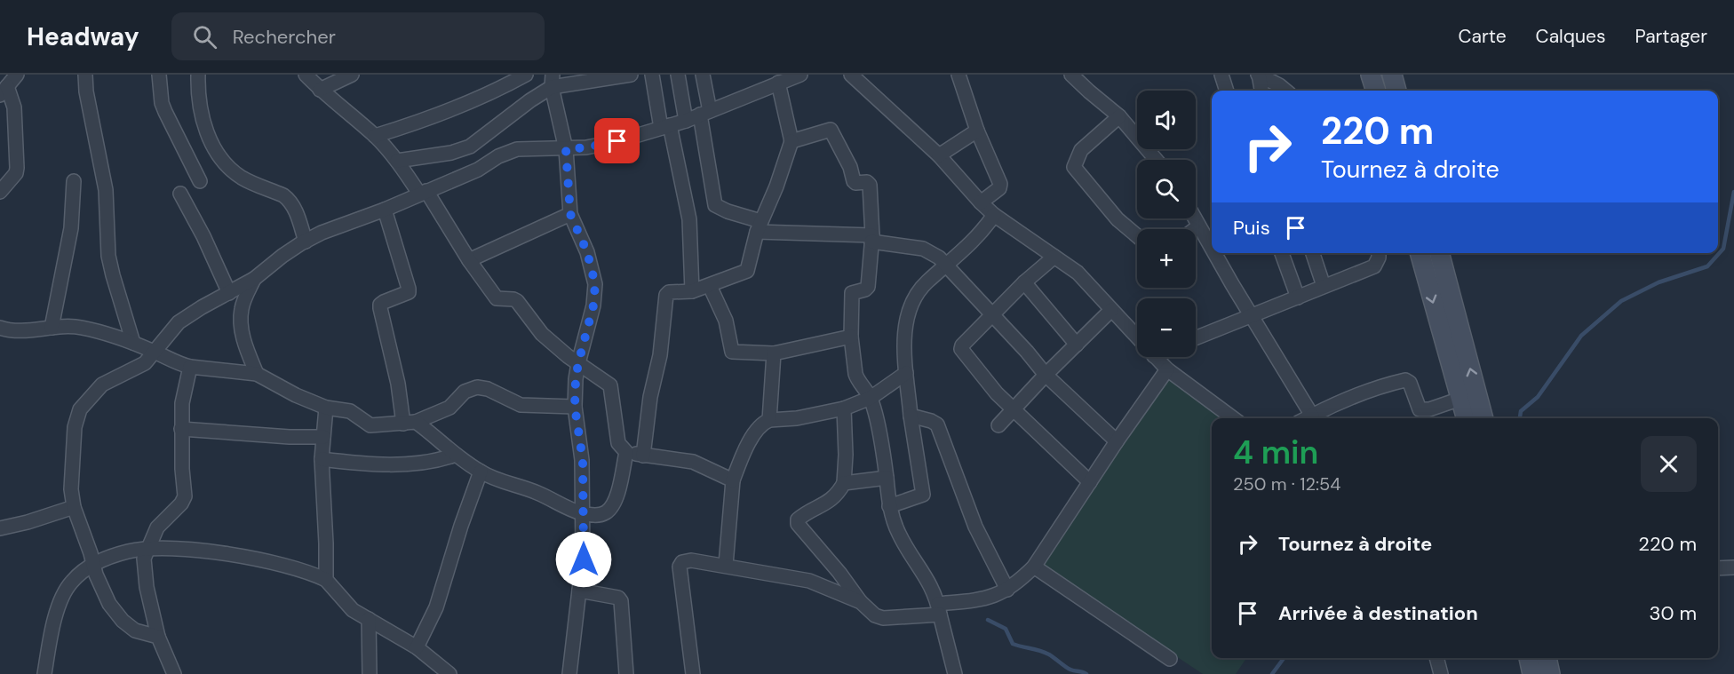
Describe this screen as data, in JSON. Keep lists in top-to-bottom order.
{
  "page": {
    "header": "Headway",
    "search": "Rechercher",
    "nav": ["Carte", "Calques", "Partager"],
    "map_buttons": ["+", "−"],
    "turn": ["220 m", "Tournez à droite"],
    "then": "Puis",
    "heading": ["4 min", "250 m · 12:54"],
    "list": [
      {
        "name": "Tournez à droite",
        "value": "220 m"
      },
      {
        "name": "Arrivée à destination",
        "value": "30 m"
      }
    ]
  }
}
